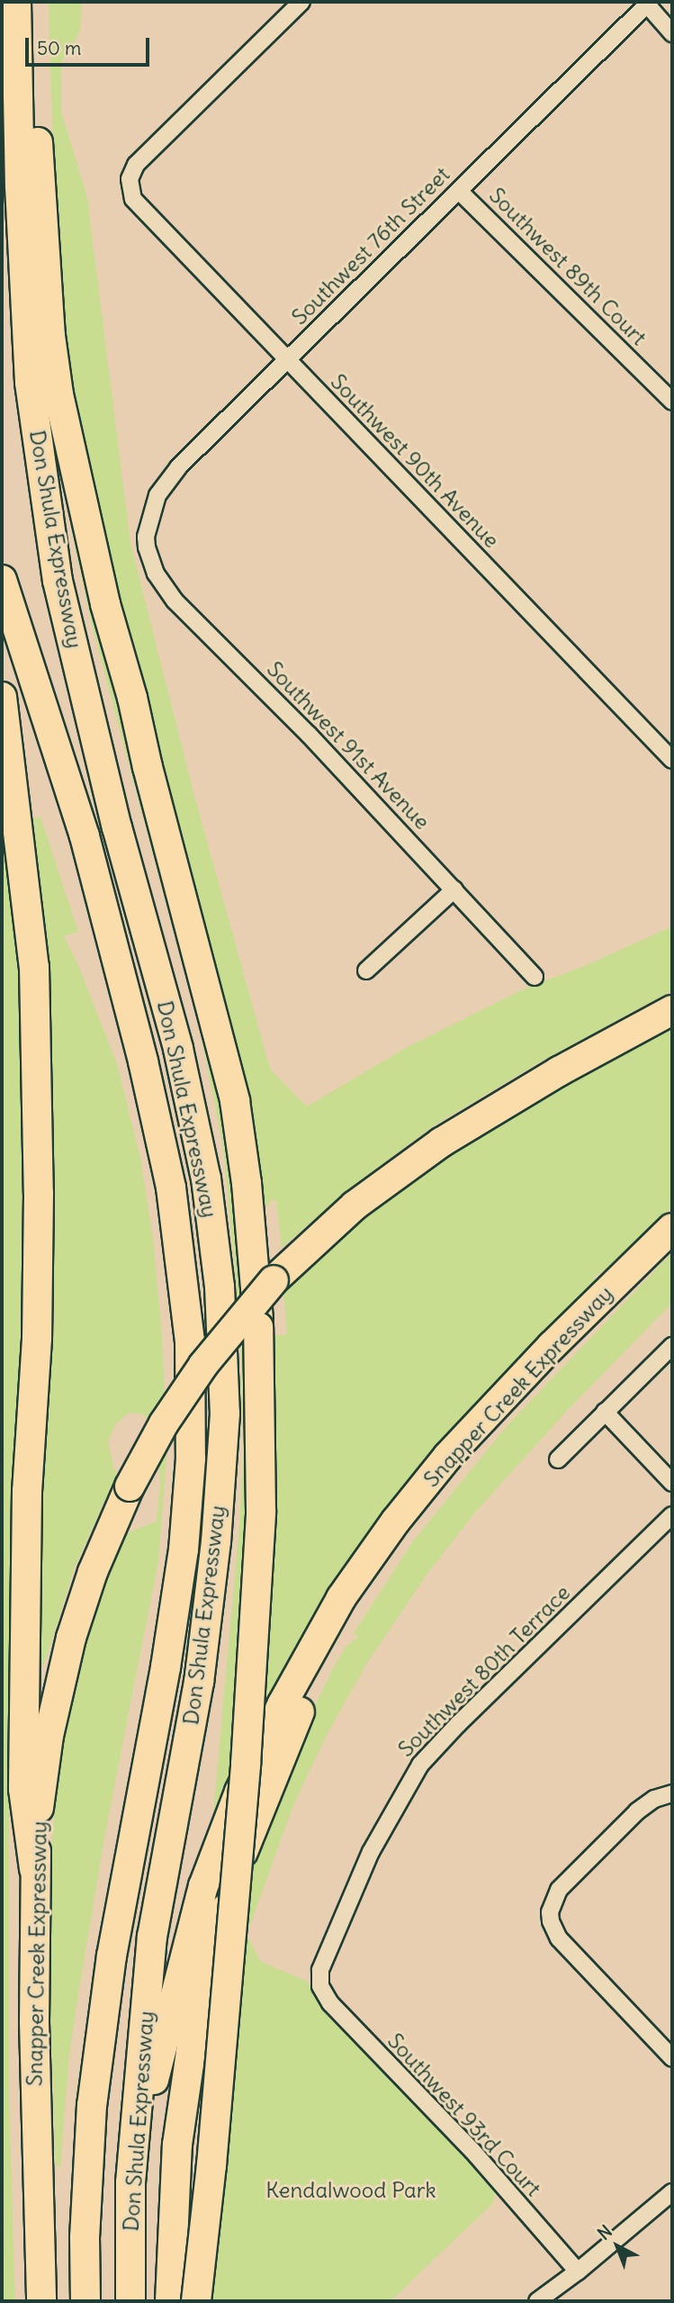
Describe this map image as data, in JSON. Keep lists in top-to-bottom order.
{
  "streets": {
    "highway": ["Don Shula Expressway", "Snapper Creek Expressway"],
    "street": [
      "Southwest 76th Street",
      "Southwest 89th Court",
      "Southwest 90th Avenue",
      "Southwest 91st Avenue",
      "Southwest 80th Terrace",
      "Southwest 93rd Court"
    ]
  },
  "crossings": [
    ["Southwest 76th Street", "Southwest 89th Court"],
    ["Southwest 76th Street", "Southwest 90th Avenue"],
    ["Southwest 76th Street", "Southwest 91st Avenue"],
    ["Don Shula Expressway", "Snapper Creek Expressway"],
    ["Southwest 80th Terrace", "Southwest 93rd Court"]
  ],
  "parks": ["Kendalwood Park"],
  "scale_bar": "50 m",
  "north": "top left"
}
